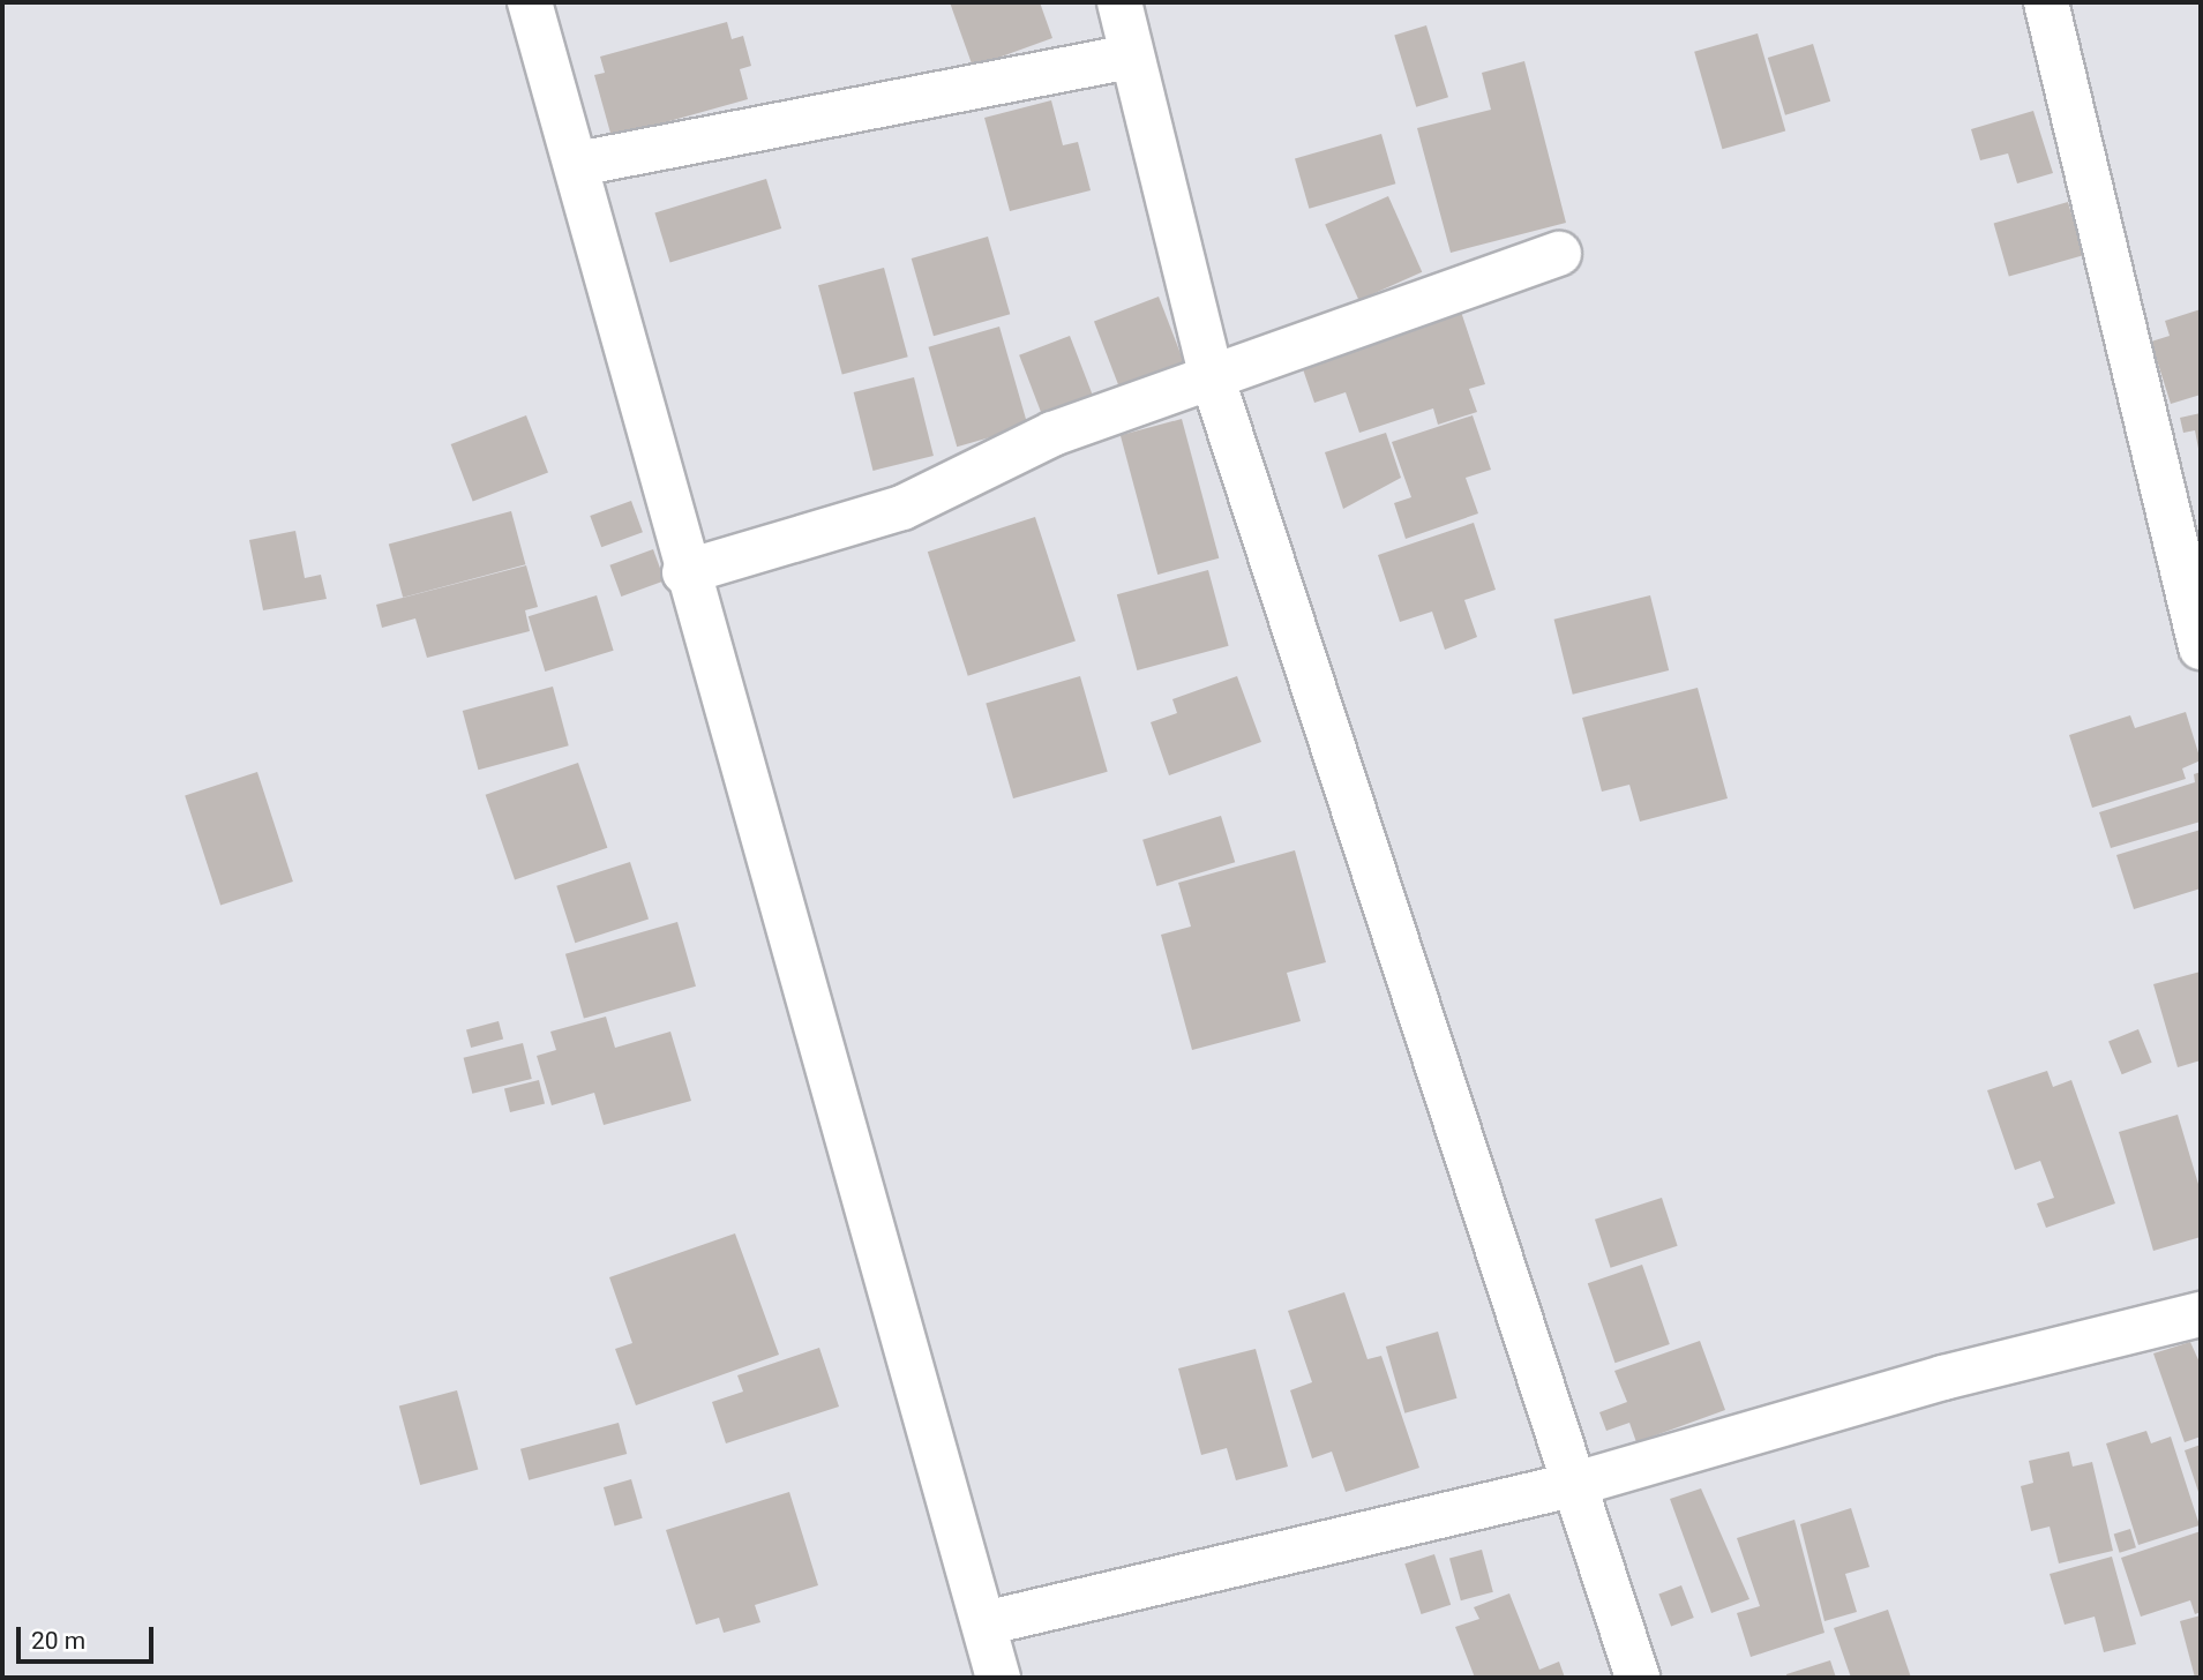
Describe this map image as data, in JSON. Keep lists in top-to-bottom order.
{
  "scale_bar": "20 m"
}
